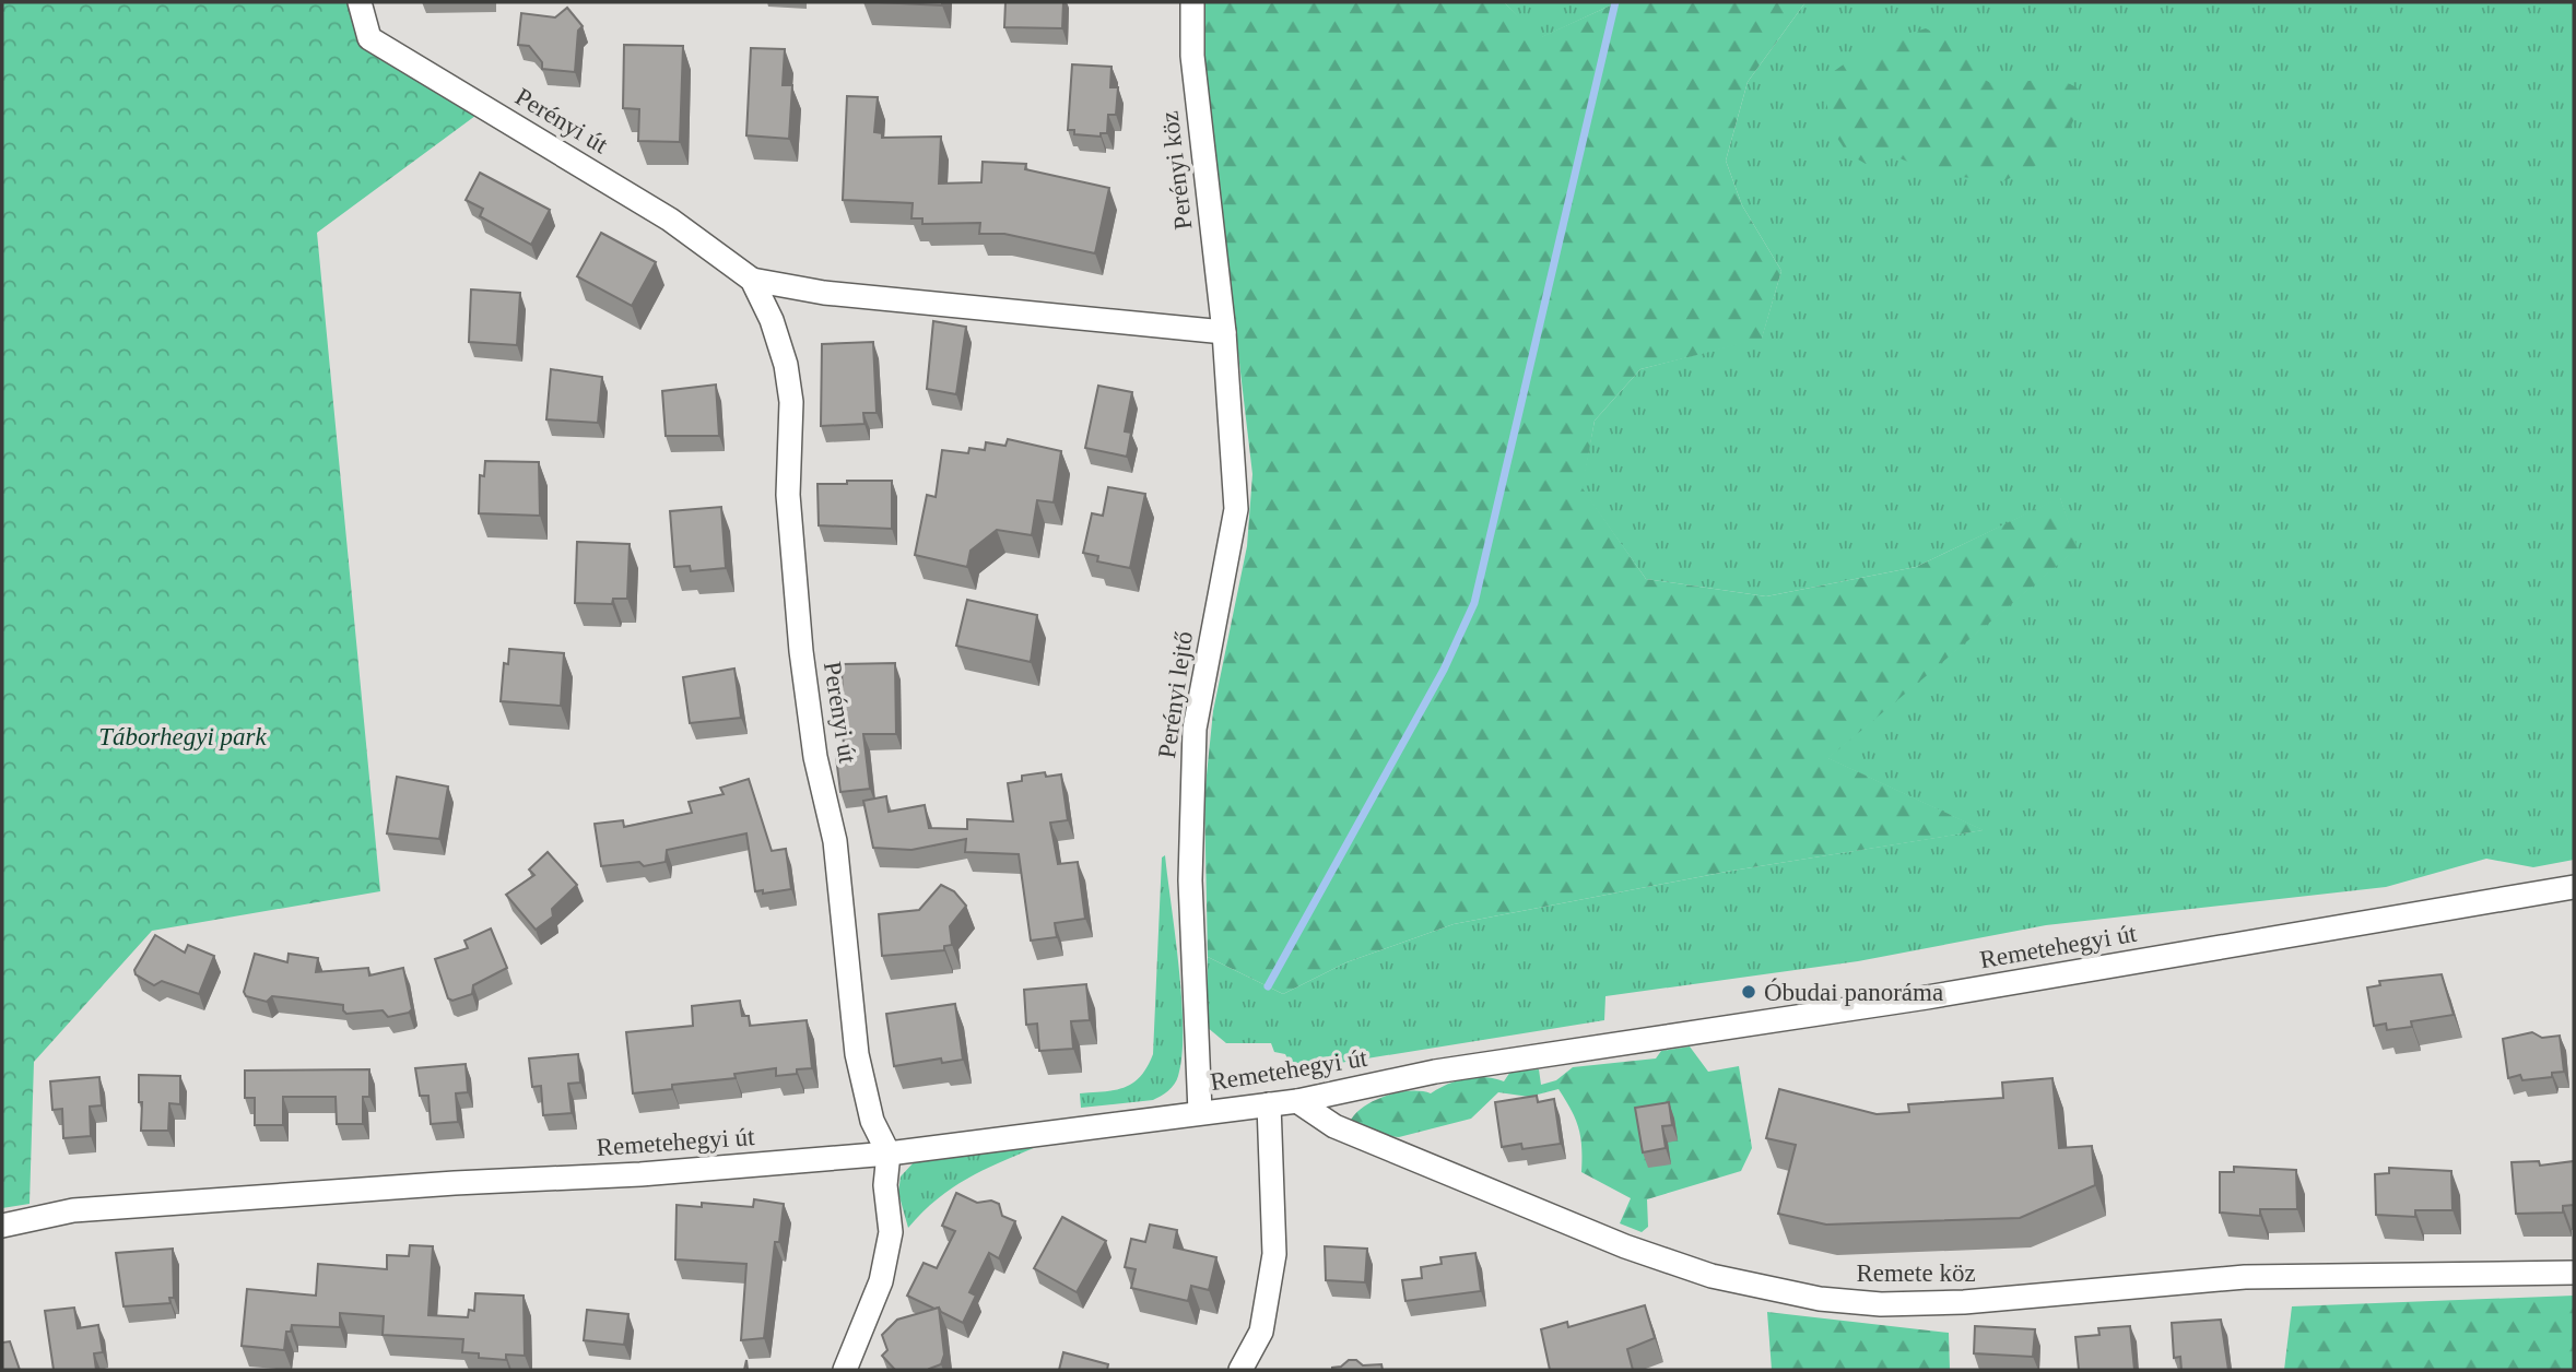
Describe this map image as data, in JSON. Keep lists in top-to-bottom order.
{
  "streets": {
    "street": [
      "Perényi út",
      "Perényi köz",
      "Perényi lejtő",
      "Remetehegyi út",
      "Remete köz"
    ]
  },
  "crossings": [
    ["Perényi út", "Perényi köz"],
    ["Perényi út", "Perényi lejtő"],
    ["Perényi út", "Remetehegyi út"],
    ["Perényi köz", "Perényi lejtő"],
    ["Perényi lejtő", "Remetehegyi út"],
    ["Remetehegyi út", "Remete köz"]
  ],
  "parks": ["Táborhegyi park"],
  "places": ["Óbudai panoráma"]
}
